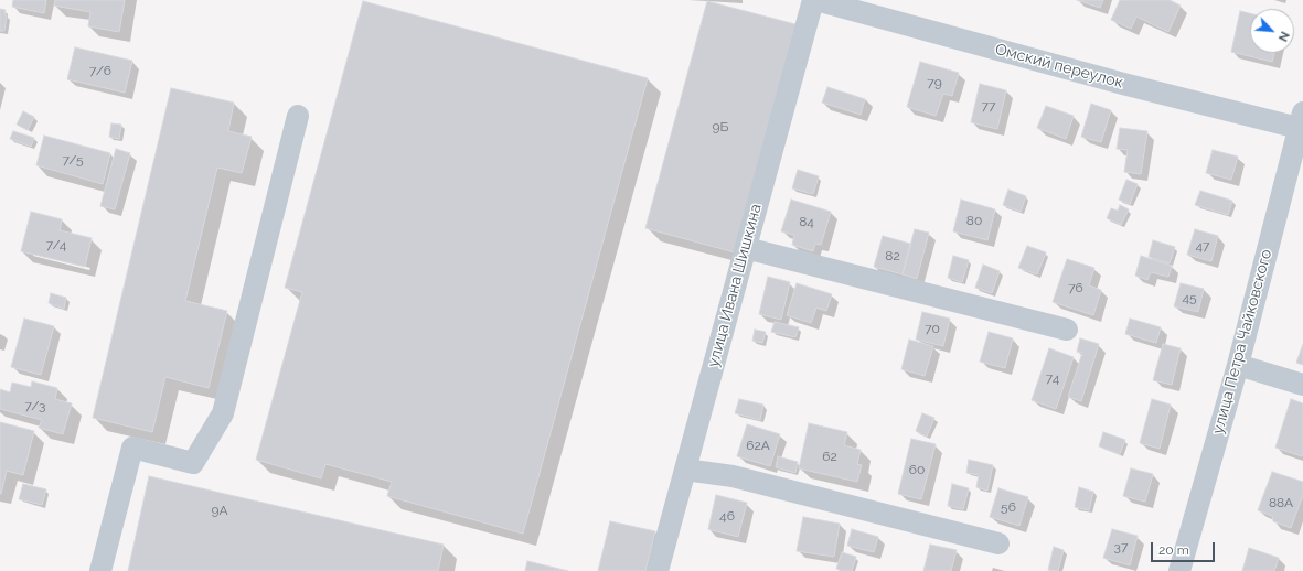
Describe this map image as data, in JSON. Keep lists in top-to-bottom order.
{
  "streets": {
    "street": ["Омский переулок", "улица Ивана Шишкина", "улица Петра Чайковского"]
  },
  "crossings": [
    ["Омский переулок", "улица Ивана Шишкина"],
    ["Омский переулок", "улица Петра Чайковского"]
  ],
  "house_numbers": [
    "7/6",
    "79",
    "77",
    "9Б",
    "7/5",
    "80",
    "84",
    "7/4",
    "47",
    "82",
    "76",
    "45",
    "70",
    "74",
    "7/3",
    "62А",
    "62",
    "60",
    "88А",
    "56",
    "9А",
    "46",
    "37"
  ],
  "scale_bar": "20 m",
  "north": "bottom right"
}
